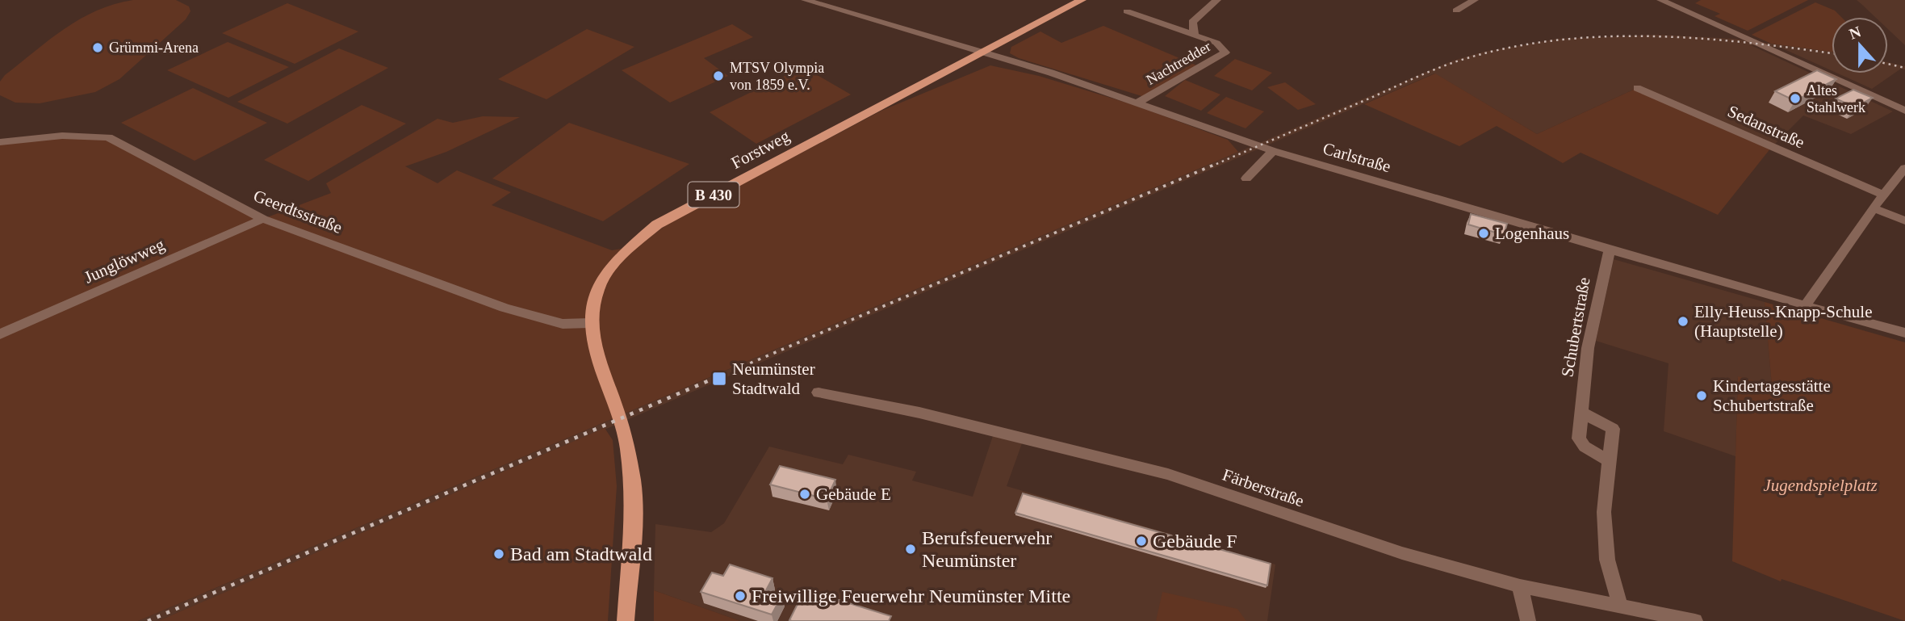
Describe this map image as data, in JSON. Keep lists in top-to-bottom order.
{
  "streets": {
    "main road": ["Forstweg", "B 430"],
    "street": [
      "Nachtredder",
      "Sedanstraße",
      "Carlstraße",
      "Geerdtsstraße",
      "Junglöwweg",
      "Schubertstraße",
      "Färberstraße"
    ]
  },
  "crossings": [
    ["Nachtredder", "Carlstraße"],
    ["Forstweg", "Carlstraße"],
    ["Forstweg", "B 430"],
    ["Forstweg", "Geerdtsstraße"],
    ["Carlstraße", "B 430"],
    ["Carlstraße", "Schubertstraße"],
    ["Geerdtsstraße", "Junglöwweg"]
  ],
  "parks": ["Jugendspielplatz"],
  "places": {
    "other": [
      "Grümmi-Arena",
      "MTSV Olympia von 1859 e.V.",
      "Altes Stahlwerk",
      "Logenhaus",
      "Elly-Heuss-Knapp-Schule (Hauptstelle)",
      "Kindertagesstätte Schubertstraße",
      "Gebäude E",
      "Gebäude F",
      "Berufsfeuerwehr Neumünster",
      "Bad am Stadtwald",
      "Freiwillige Feuerwehr Neumünster Mitte"
    ],
    "transit": ["Neumünster Stadtwald"]
  },
  "north": "top"
}
